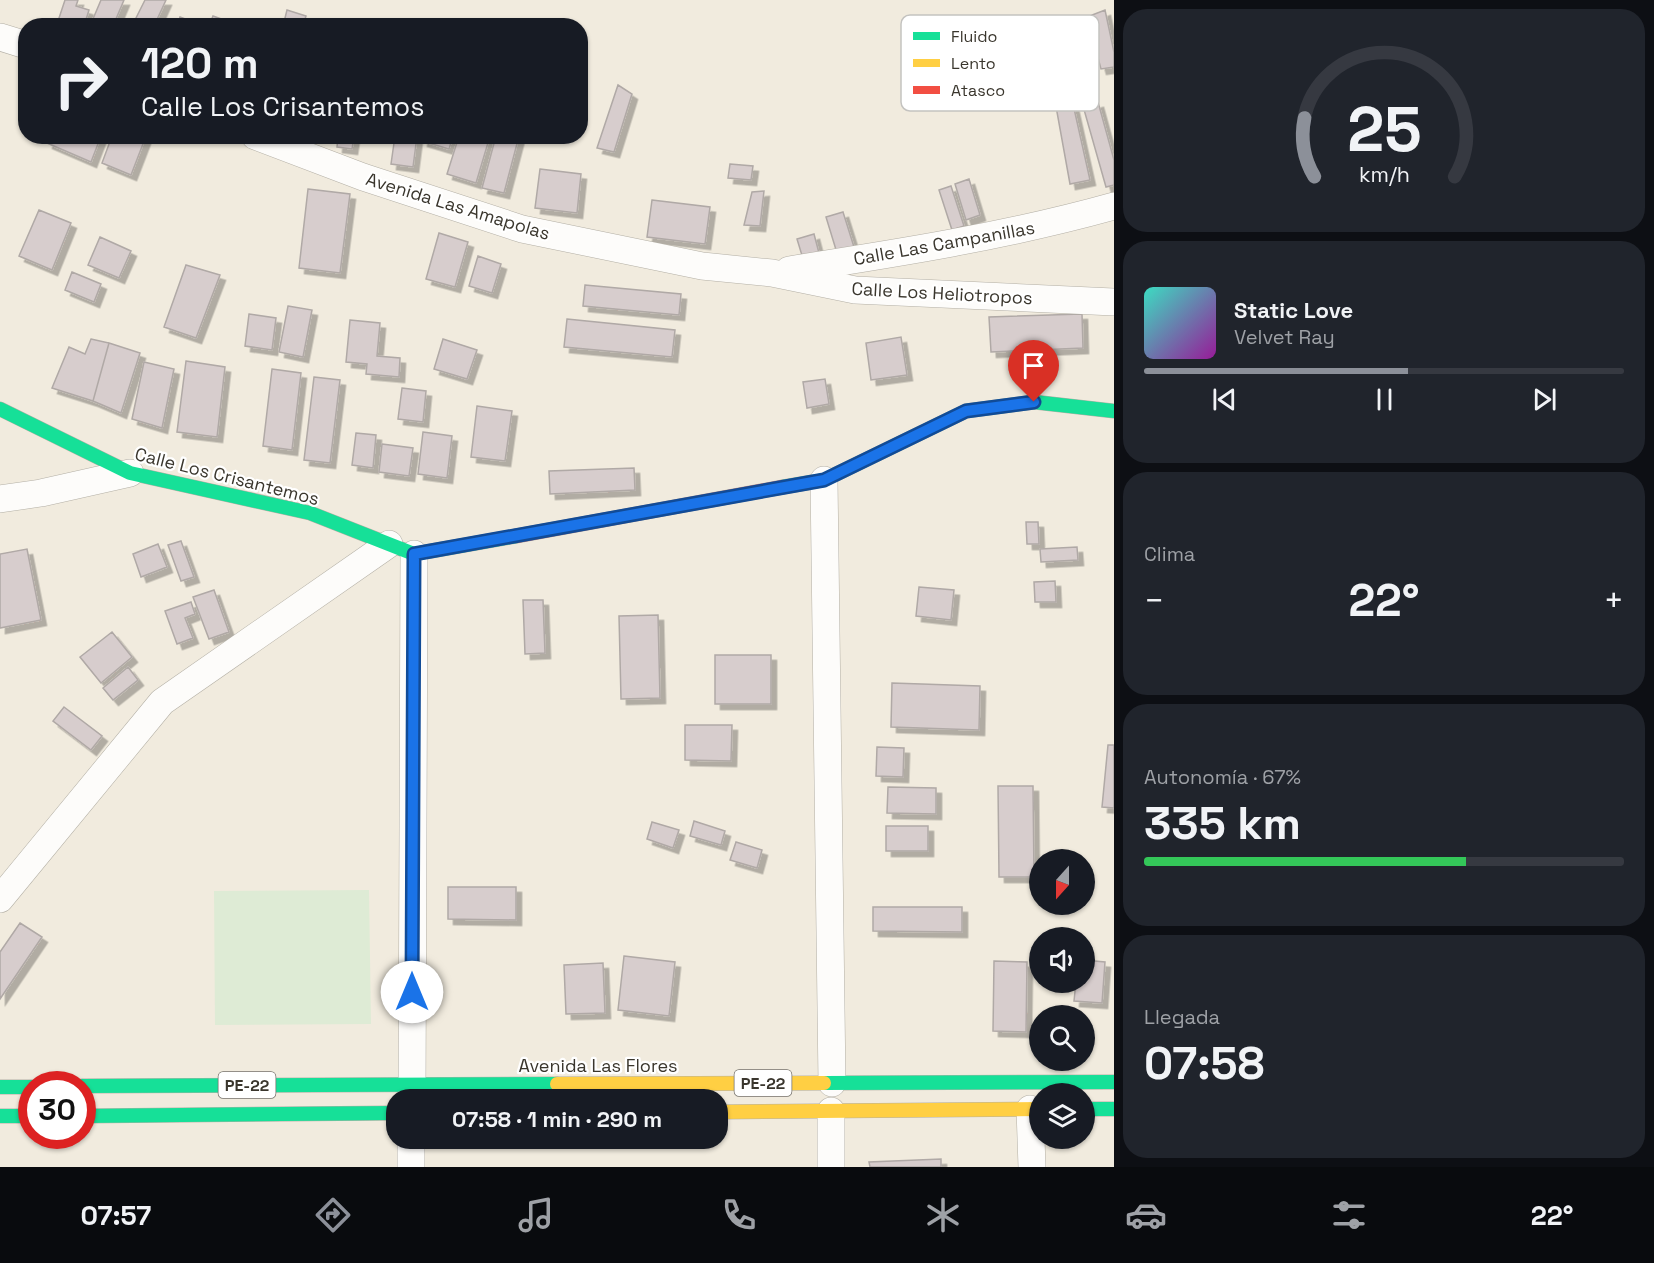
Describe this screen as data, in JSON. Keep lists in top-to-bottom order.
{
  "streets": {
    "main road": ["Calle Los Crisantemos", "Avenida Las Flores", "PE-22"],
    "street": ["Avenida Las Amapolas", "Calle Las Campanillas", "Calle Los Heliotropos"]
  },
  "crossings": [
    ["Avenida Las Amapolas", "Calle Las Campanillas"],
    ["Avenida Las Amapolas", "Calle Los Heliotropos"],
    ["Calle Las Campanillas", "Calle Los Heliotropos"]
  ],
  "legend": ["Fluido", "Lento", "Atasco"],
  "north": "bottom",
  "page": {
    "turn": ["120 m", "Calle Los Crisantemos"],
    "song": ["Static Love", "Velvet Ray"],
    "tile": [
      "Clima",
      ["Autonomía · 67%", "335 km"],
      ["Llegada", "07:58"]
    ],
    "heat": ["−", "22°", "+"],
    "limit": "30",
    "trip": "07:58 · 1 min · 290 m",
    "tabs": ["07:57", "22°"],
    "gauge": ["25", "km/h"]
  }
}
